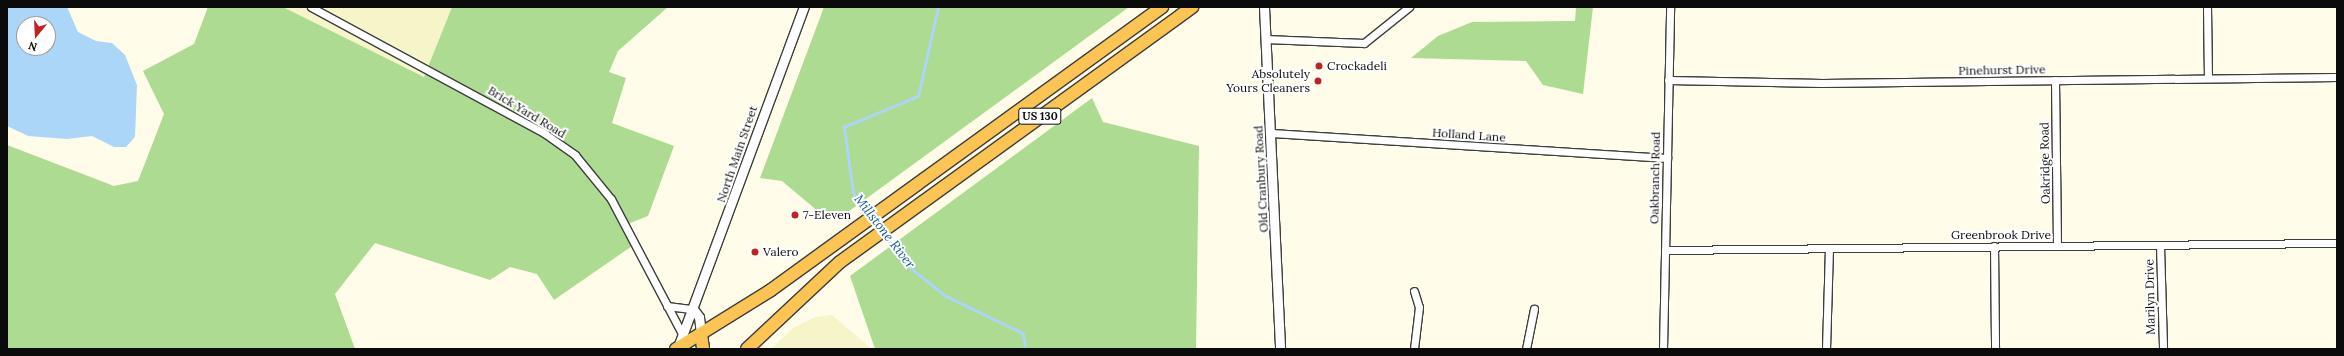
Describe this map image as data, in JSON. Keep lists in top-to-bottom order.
{
  "streets": {
    "highway": ["US 130"],
    "street": [
      "Pinehurst Drive",
      "Brick Yard Road",
      "Holland Lane",
      "North Main Street",
      "Oakridge Road",
      "Oakbranch Road",
      "Old Cranbury Road",
      "Greenbrook Drive",
      "Marilyn Drive"
    ]
  },
  "crossings": [
    ["Pinehurst Drive", "Oakridge Road"],
    ["Pinehurst Drive", "Oakbranch Road"],
    ["Brick Yard Road", "North Main Street"],
    ["US 130", "North Main Street"],
    ["Holland Lane", "Oakbranch Road"],
    ["Holland Lane", "Old Cranbury Road"],
    ["Oakridge Road", "Greenbrook Drive"],
    ["Oakbranch Road", "Greenbrook Drive"],
    ["Greenbrook Drive", "Marilyn Drive"]
  ],
  "water": ["Millstone River"],
  "places": [
    "Crockadeli",
    "Absolutely Yours Cleaners",
    "7-Eleven",
    "Valero"
  ],
  "north": "bottom"
}
